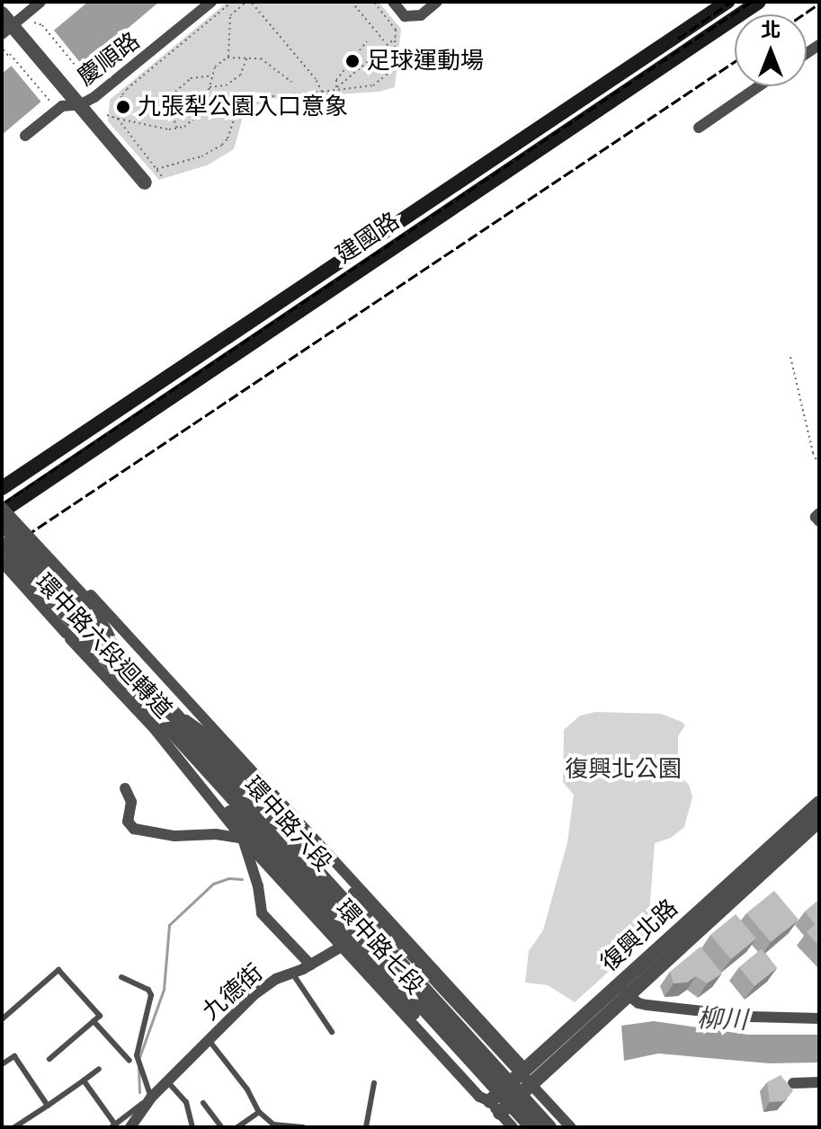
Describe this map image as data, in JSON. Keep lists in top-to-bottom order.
{
  "streets": {
    "main road": ["建國路"],
    "street": [
      "慶順路",
      "環中路六段迴轉道",
      "環中路六段",
      "復興北路",
      "環中路七段",
      "九德街"
    ]
  },
  "crossings": [
    ["建國路", "環中路六段"],
    ["環中路六段迴轉道", "環中路六段"],
    ["環中路六段迴轉道", "環中路七段"],
    ["環中路六段", "復興北路"],
    ["環中路六段", "環中路七段"],
    ["環中路六段", "九德街"],
    ["復興北路", "環中路七段"],
    ["環中路七段", "九德街"]
  ],
  "water": ["柳川"],
  "parks": ["復興北公園"],
  "places": ["足球運動場", "九張犁公園入口意象"],
  "north": "top"
}
